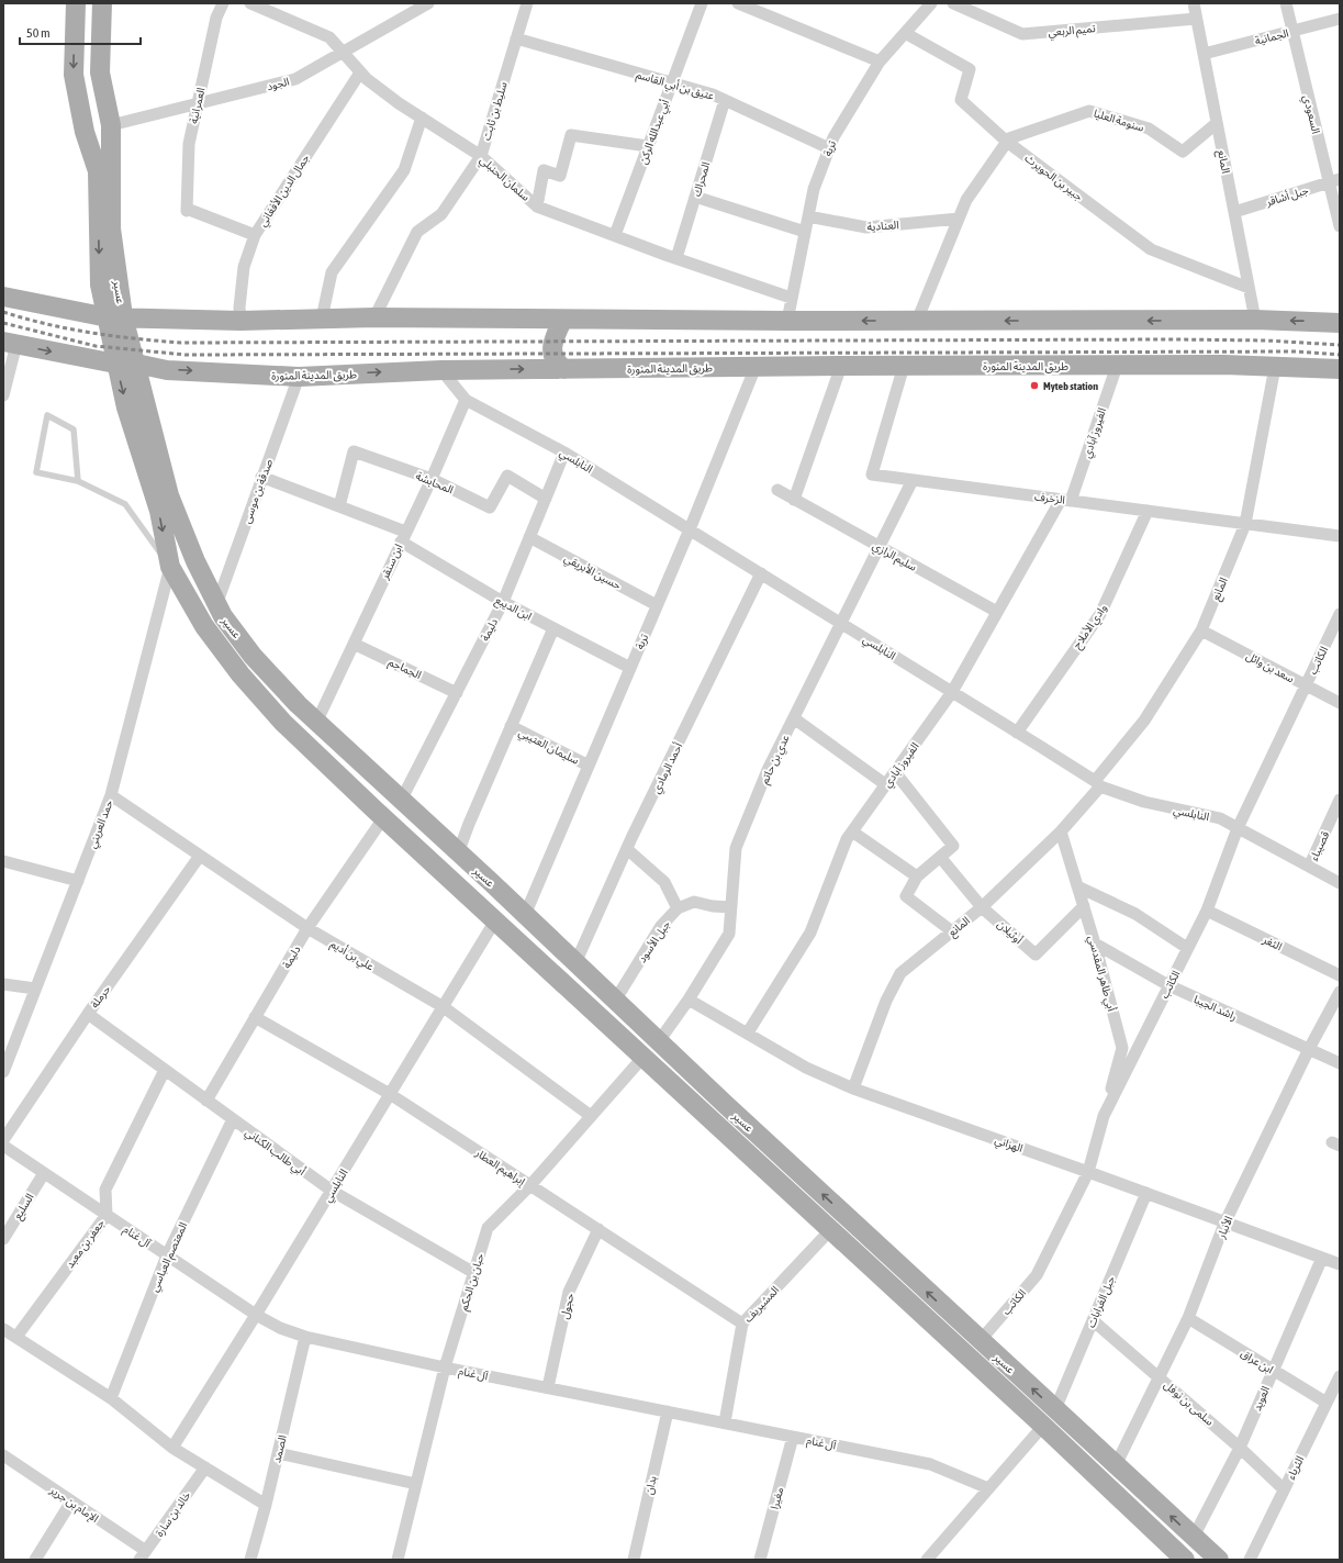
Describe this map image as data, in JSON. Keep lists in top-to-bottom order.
{
  "streets": {
    "main road": ["عسير", "طريق المدينة المنورة"],
    "street": [
      "تميم الربعي",
      "الجمانية",
      "الجود",
      "عتيق بن أبي القاسم",
      "العمرانية",
      "سليط بن ثابت",
      "السعودي",
      "سنومة العليا",
      "أبي عبدالله الركن",
      "تربة",
      "المانع",
      "جبير بن الحويرث",
      "سلمان الحنبلي",
      "المحراك",
      "جمال الدين الأفغاني",
      "جبل أشاقر",
      "العنادية",
      "الفيروز آبادي",
      "النابلسي",
      "المحابشة",
      "صدقة بن موسى",
      "الزخرف",
      "سليم الرازي",
      "ابن سنقر",
      "حسين الأبريقي",
      "ابن الديبع",
      "وادي الأملاح",
      "دليمة",
      "الكاتب",
      "سعد بن وائل",
      "الجماجم",
      "سليمان العتيبي",
      "عدي بن حاتم",
      "أحمد الرمادي",
      "حمد العريني",
      "قصيباء",
      "أوثيلان",
      "جبل الأسود",
      "الثغر",
      "علي بن أديم",
      "أبي طاهر المقدسي",
      "حرملة",
      "راشد الجيبا",
      "الهزاني",
      "أبي طالب الكناني",
      "إبراهيم العطار",
      "السليع",
      "الأنبار",
      "آل غنام",
      "جعفر بن معبد",
      "المعتصم العباسي",
      "حبان بن الحكم",
      "جبل الغرابات",
      "المشيريف",
      "حجول",
      "ابن عراق",
      "العويد",
      "سلمى بن نوفل",
      "الصمد",
      "الثرياء",
      "بدان",
      "مغيرا",
      "الإمام بن جرير",
      "خالد بن سارة"
    ]
  },
  "crossings": [
    ["تميم الربعي", "المانع"],
    ["الجمانية", "السعودي"],
    ["الجمانية", "المانع"],
    ["الجود", "العمرانية"],
    ["الجود", "سلمان الحنبلي"],
    ["الجود", "عسير"],
    ["عتيق بن أبي القاسم", "سليط بن ثابت"],
    ["عتيق بن أبي القاسم", "أبي عبدالله الركن"],
    ["عتيق بن أبي القاسم", "تربة"],
    ["عتيق بن أبي القاسم", "المحراك"],
    ["العمرانية", "جمال الدين الأفغاني"],
    ["سليط بن ثابت", "سلمان الحنبلي"],
    ["السعودي", "جبل أشاقر"],
    ["سنومة العليا", "المانع"],
    ["سنومة العليا", "جبير بن الحويرث"],
    ["أبي عبدالله الركن", "سلمان الحنبلي"],
    ["تربة", "جبير بن الحويرث"],
    ["تربة", "سلمان الحنبلي"],
    ["تربة", "العنادية"],
    ["تربة", "عسير"],
    ["تربة", "طريق المدينة المنورة"],
    ["تربة", "النابلسي"],
    ["تربة", "حسين الأبريقي"],
    ["تربة", "ابن الديبع"],
    ["تربة", "سليمان العتيبي"],
    ["المانع", "جبير بن الحويرث"],
    ["المانع", "جبل أشاقر"],
    ["المانع", "طريق المدينة المنورة"],
    ["المانع", "النابلسي"],
    ["المانع", "الزخرف"],
    ["المانع", "سعد بن وائل"],
    ["المانع", "أوثيلان"],
    ["المانع", "أبي طاهر المقدسي"],
    ["المانع", "الهزاني"],
    ["سلمان الحنبلي", "المحراك"],
    ["سلمان الحنبلي", "جمال الدين الأفغاني"],
    ["عسير", "طريق المدينة المنورة"],
    ["عسير", "النابلسي"],
    ["عسير", "صدقة بن موسى"],
    ["عسير", "ابن سنقر"],
    ["عسير", "دليمة"],
    ["عسير", "الكاتب"],
    ["عسير", "عدي بن حاتم"],
    ["عسير", "أحمد الرمادي"],
    ["عسير", "حمد العريني"],
    ["عسير", "جبل الأسود"],
    ["عسير", "الأنبار"],
    ["عسير", "حبان بن الحكم"],
    ["عسير", "جبل الغرابات"],
    ["عسير", "المشيريف"],
    ["عسير", "العويد"],
    ["طريق المدينة المنورة", "الفيروز آبادي"],
    ["طريق المدينة المنورة", "النابلسي"],
    ["طريق المدينة المنورة", "صدقة بن موسى"],
    ["طريق المدينة المنورة", "الزخرف"],
    ["الفيروز آبادي", "النابلسي"],
    ["الفيروز آبادي", "الزخرف"],
    ["الفيروز آبادي", "سليم الرازي"],
    ["الفيروز آبادي", "الهزاني"],
    ["النابلسي", "ابن سنقر"],
    ["النابلسي", "وادي الأملاح"],
    ["النابلسي", "دليمة"],
    ["النابلسي", "الكاتب"],
    ["النابلسي", "عدي بن حاتم"],
    ["النابلسي", "أحمد الرمادي"],
    ["النابلسي", "قصيباء"],
    ["النابلسي", "علي بن أديم"],
    ["النابلسي", "أبي طالب الكناني"],
    ["النابلسي", "إبراهيم العطار"],
    ["النابلسي", "آل غنام"],
    ["المحابشة", "ابن سنقر"],
    ["المحابشة", "ابن الديبع"],
    ["المحابشة", "دليمة"],
    ["صدقة بن موسى", "ابن الديبع"],
    ["الزخرف", "وادي الأملاح"],
    ["الزخرف", "عدي بن حاتم"],
    ["سليم الرازي", "عدي بن حاتم"],
    ["ابن سنقر", "ابن الديبع"],
    ["ابن سنقر", "الجماجم"],
    ["حسين الأبريقي", "دليمة"],
    ["ابن الديبع", "دليمة"],
    ["دليمة", "الجماجم"],
    ["دليمة", "علي بن أديم"],
    ["دليمة", "أبي طالب الكناني"],
    ["دليمة", "إبراهيم العطار"],
    ["الكاتب", "سعد بن وائل"],
    ["الكاتب", "الثغر"],
    ["الكاتب", "أبي طاهر المقدسي"],
    ["الكاتب", "راشد الجيبا"],
    ["الكاتب", "الهزاني"],
    ["عدي بن حاتم", "الهزاني"],
    ["حمد العريني", "علي بن أديم"],
    ["أوثيلان", "أبي طاهر المقدسي"],
    ["علي بن أديم", "حرملة"],
    ["علي بن أديم", "حبان بن الحكم"],
    ["أبي طاهر المقدسي", "راشد الجيبا"],
    ["حرملة", "أبي طالب الكناني"],
    ["راشد الجيبا", "الأنبار"],
    ["الهزاني", "الأنبار"],
    ["الهزاني", "جبل الغرابات"],
    ["الهزاني", "العويد"],
    ["أبي طالب الكناني", "جعفر بن معبد"],
    ["أبي طالب الكناني", "المعتصم العباسي"],
    ["أبي طالب الكناني", "حبان بن الحكم"],
    ["إبراهيم العطار", "حبان بن الحكم"],
    ["إبراهيم العطار", "المشيريف"],
    ["إبراهيم العطار", "حجول"],
    ["السليع", "آل غنام"],
    ["الأنبار", "ابن عراق"],
    ["الأنبار", "سلمى بن نوفل"],
    ["آل غنام", "جعفر بن معبد"],
    ["آل غنام", "المعتصم العباسي"],
    ["آل غنام", "حبان بن الحكم"],
    ["آل غنام", "المشيريف"],
    ["آل غنام", "حجول"],
    ["آل غنام", "الصمد"],
    ["آل غنام", "بدان"],
    ["آل غنام", "مغيرا"],
    ["جبل الغرابات", "سلمى بن نوفل"],
    ["ابن عراق", "العويد"],
    ["ابن عراق", "الثرياء"],
    ["العويد", "سلمى بن نوفل"],
    ["سلمى بن نوفل", "الثرياء"],
    ["الإمام بن جرير", "خالد بن سارة"]
  ],
  "places": ["Myteb station"],
  "scale_bar": "50 m"
}
